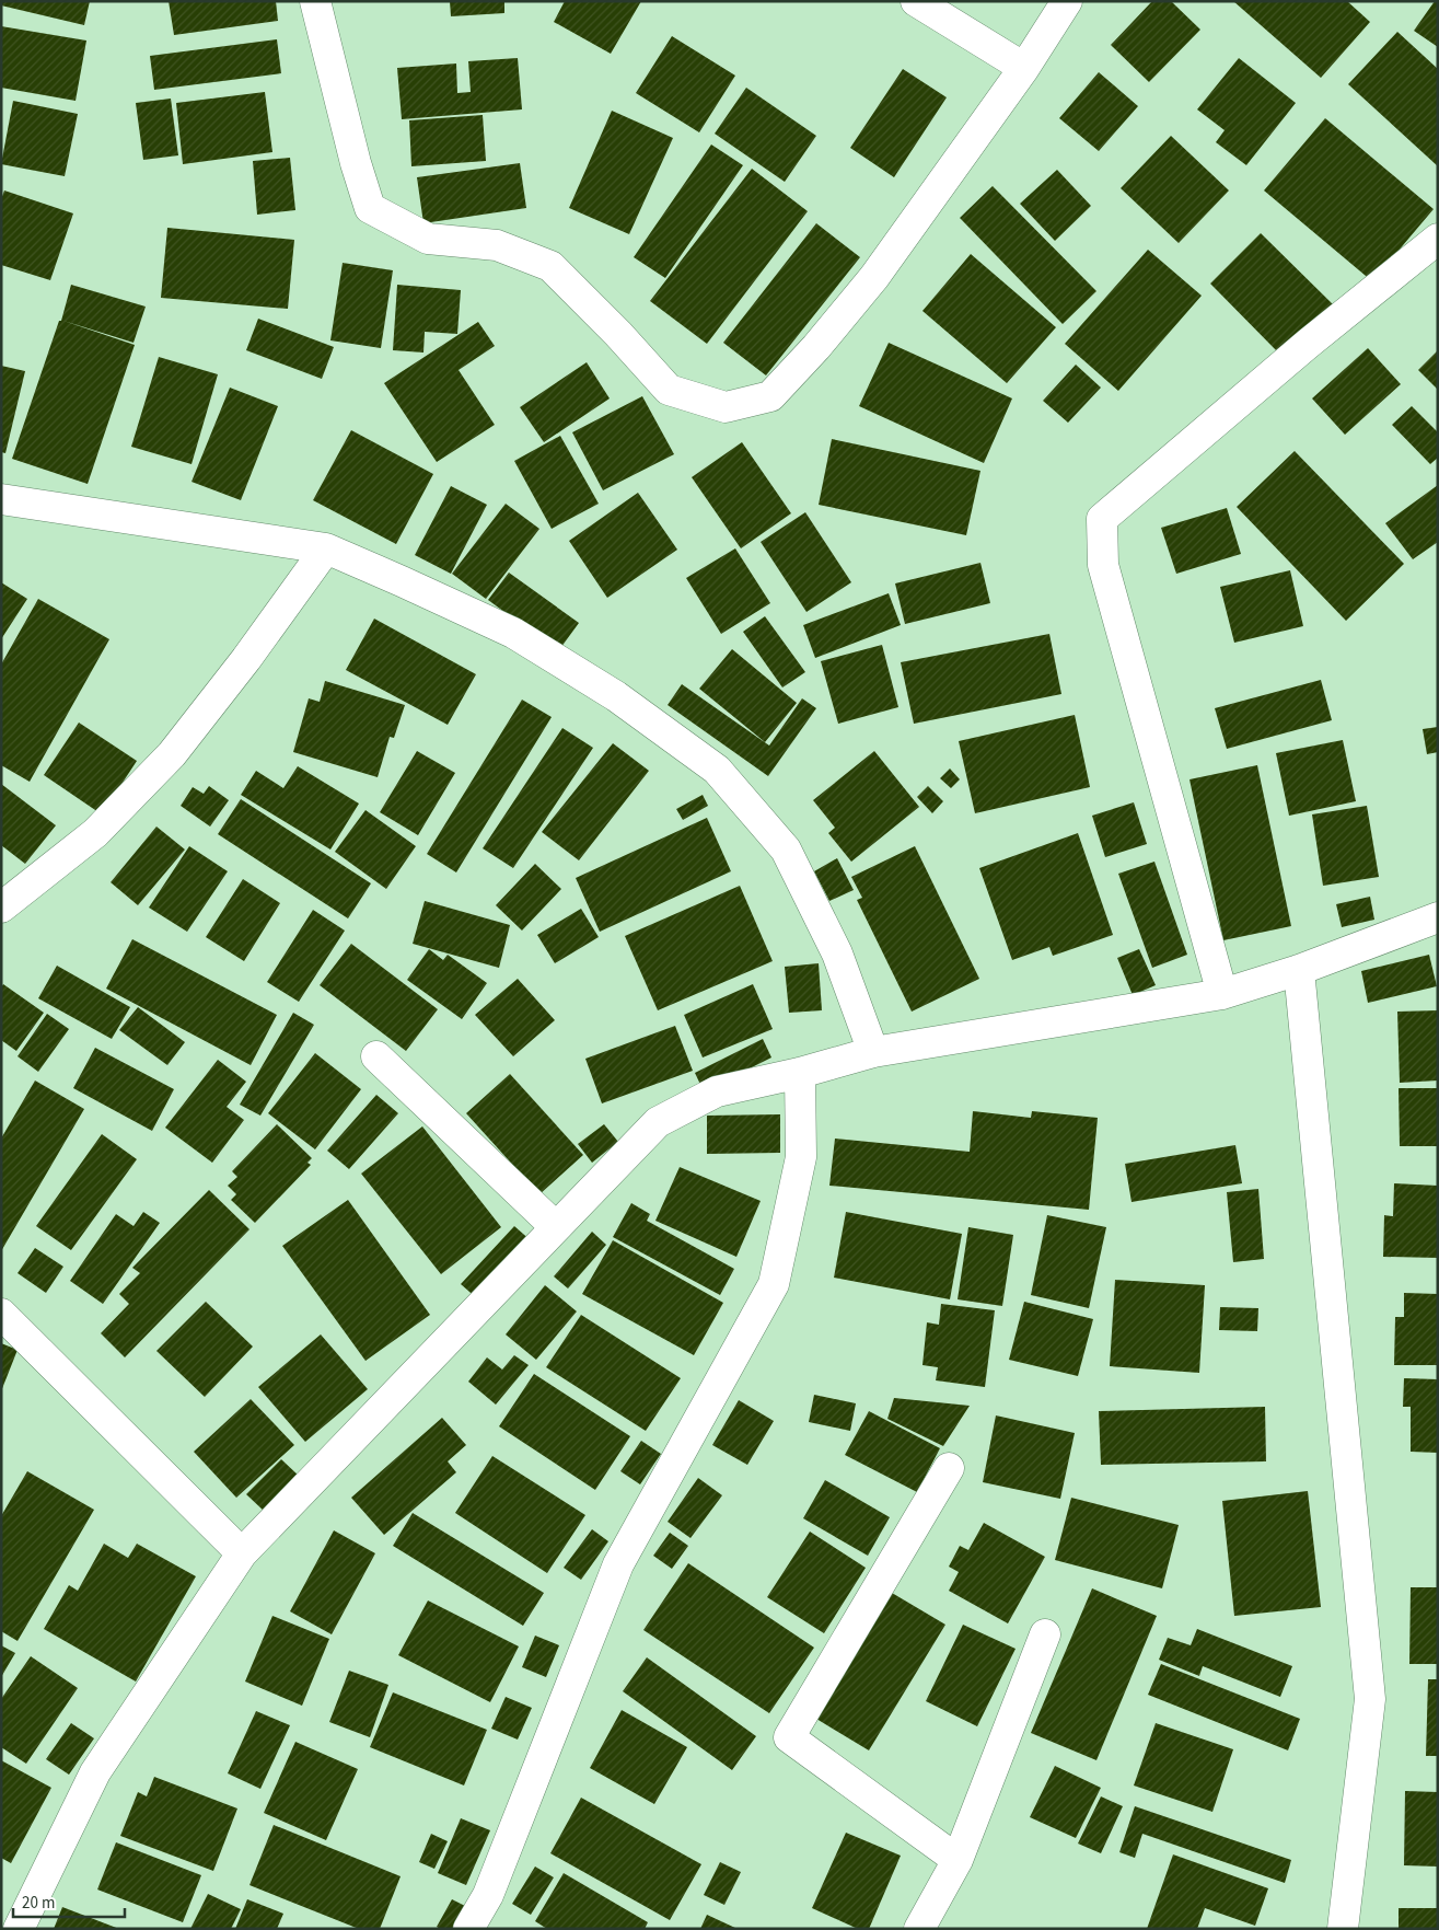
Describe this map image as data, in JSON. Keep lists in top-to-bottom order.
{
  "scale_bar": "20 m"
}
